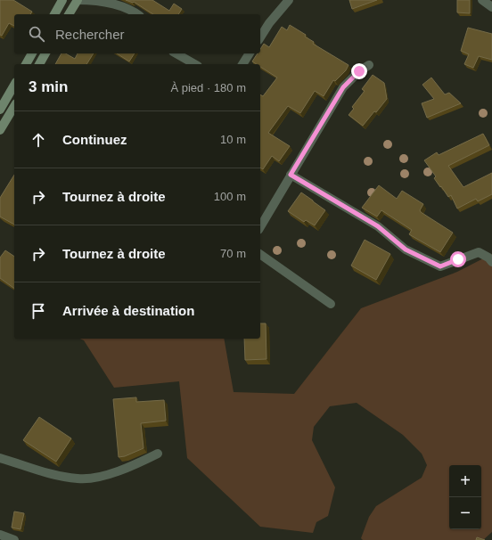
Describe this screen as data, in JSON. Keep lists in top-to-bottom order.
{
  "page": {
    "search": "Rechercher",
    "heading": ["3 min", "À pied · 180 m"],
    "list": [
      ["Continuez", "10 m"],
      ["Tournez à droite", "100 m"],
      ["Tournez à droite", "70 m"],
      "Arrivée à destination"
    ],
    "map_buttons": ["+", "−"]
  }
}
